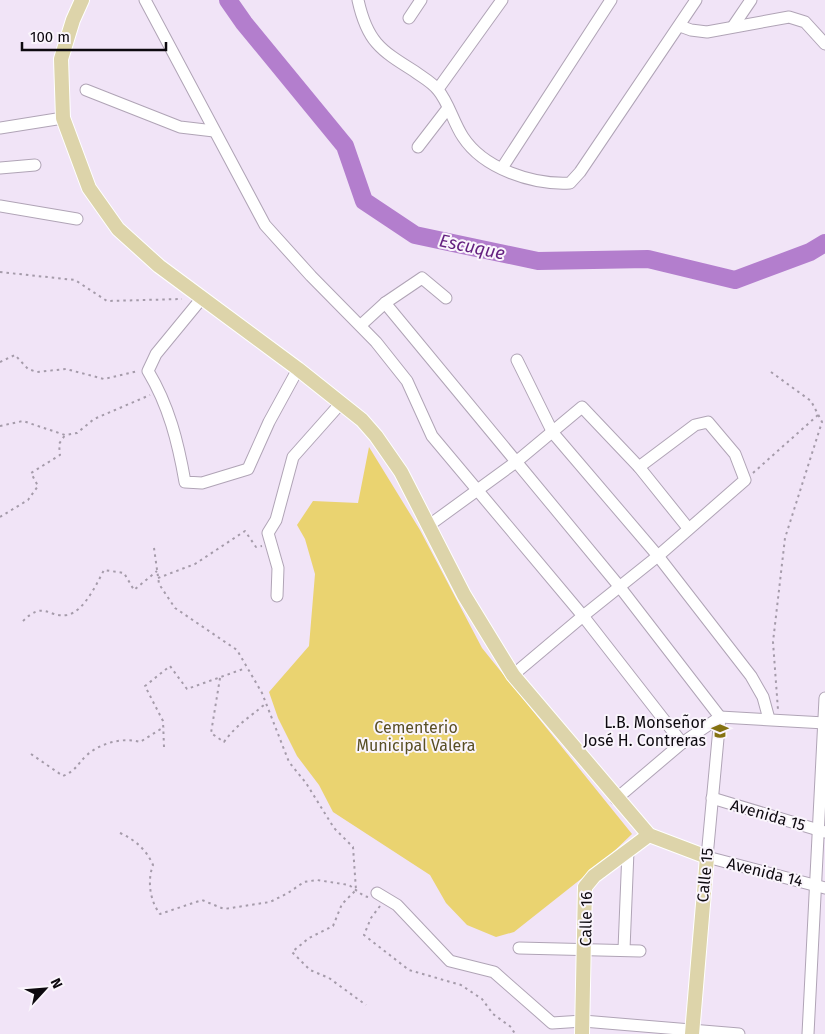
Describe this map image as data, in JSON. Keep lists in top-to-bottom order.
{
  "streets": {
    "main road": ["Avenida 14", "Calle 15", "Calle 16"],
    "street": ["Avenida 15"]
  },
  "crossings": [
    ["Avenida 15", "Calle 15"],
    ["Avenida 14", "Calle 15"],
    ["Avenida 14", "Calle 16"]
  ],
  "water": ["Escuque"],
  "parks": ["Cementerio Municipal Valera"],
  "places": {
    "school or university": ["L.B. Monseñor José H. Contreras"]
  },
  "scale_bar": "100 m",
  "north": "top right"
}
